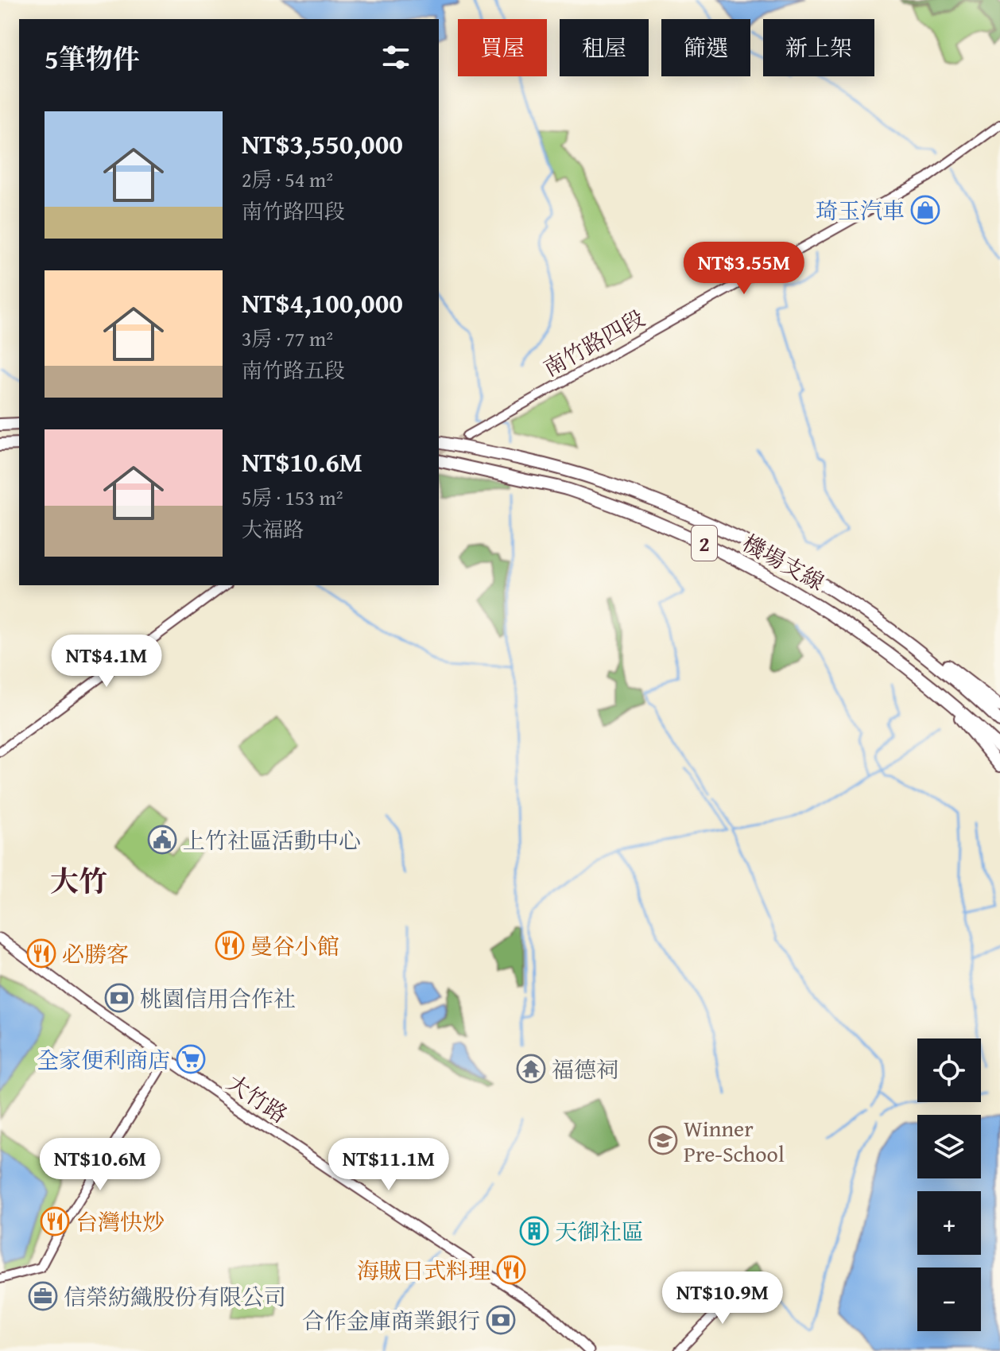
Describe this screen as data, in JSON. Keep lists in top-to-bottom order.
{
  "streets": {
    "highway": ["2", "機場支線"],
    "main road": ["大竹路"],
    "street": ["南竹路四段"]
  },
  "districts": ["大竹"],
  "places": {
    "shop": ["琦玉汽車"],
    "public building": ["上竹社區活動中心"],
    "restaurant": [
      "曼谷小館",
      "必勝客",
      "台灣快炒",
      "海賊日式料理"
    ],
    "bank": ["桃園信用合作社", "合作金庫商業銀行"],
    "supermarket": ["全家便利商店"],
    "temple": ["福德祠"],
    "school or university": ["Winner Pre-School"],
    "building": ["天御社區"],
    "office": ["信榮紡織股份有限公司"]
  },
  "page": {
    "chip": [
      "買屋",
      "租屋",
      "篩選",
      "新上架"
    ],
    "heading": "5筆物件",
    "list": [
      {
        "name": "NT$3,550,000",
        "note": "2房 · 54 m² · 南竹路四段"
      },
      {
        "name": "NT$4,100,000",
        "note": "3房 · 77 m² · 南竹路五段"
      },
      {
        "name": "NT$10.6M",
        "note": "5房 · 153 m² · 大福路"
      }
    ],
    "price": [
      "NT$3.55M",
      "NT$4.1M",
      "NT$10.6M",
      "NT$11.1M",
      "NT$10.9M"
    ],
    "map_buttons": ["+", "−"]
  }
}
